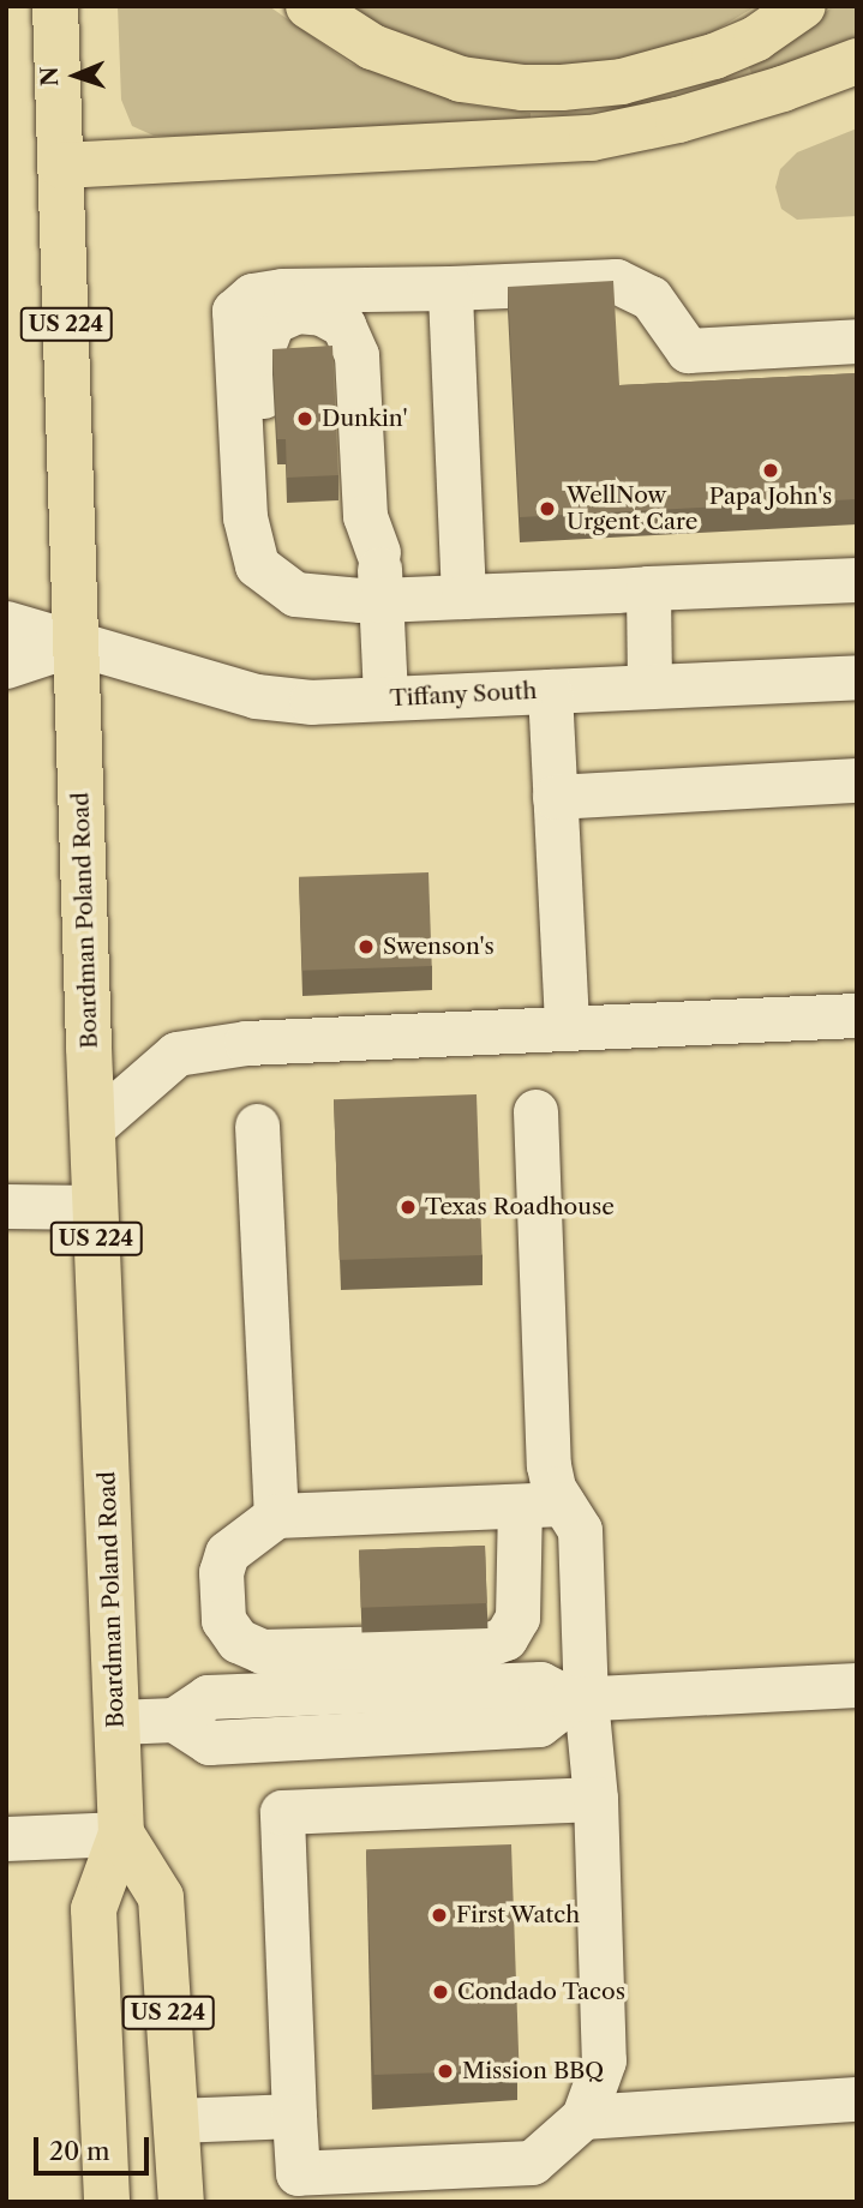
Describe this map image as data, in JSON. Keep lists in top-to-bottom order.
{
  "streets": {
    "main road": ["US 224", "Boardman Poland Road"],
    "street": ["Tiffany South"]
  },
  "crossings": [
    ["Tiffany South", "Boardman Poland Road"]
  ],
  "places": [
    "Dunkin'",
    "Papa John's",
    "WellNow Urgent Care",
    "Swenson's",
    "Texas Roadhouse",
    "First Watch",
    "Condado Tacos",
    "Mission BBQ"
  ],
  "scale_bar": "20 m",
  "north": "left"
}
